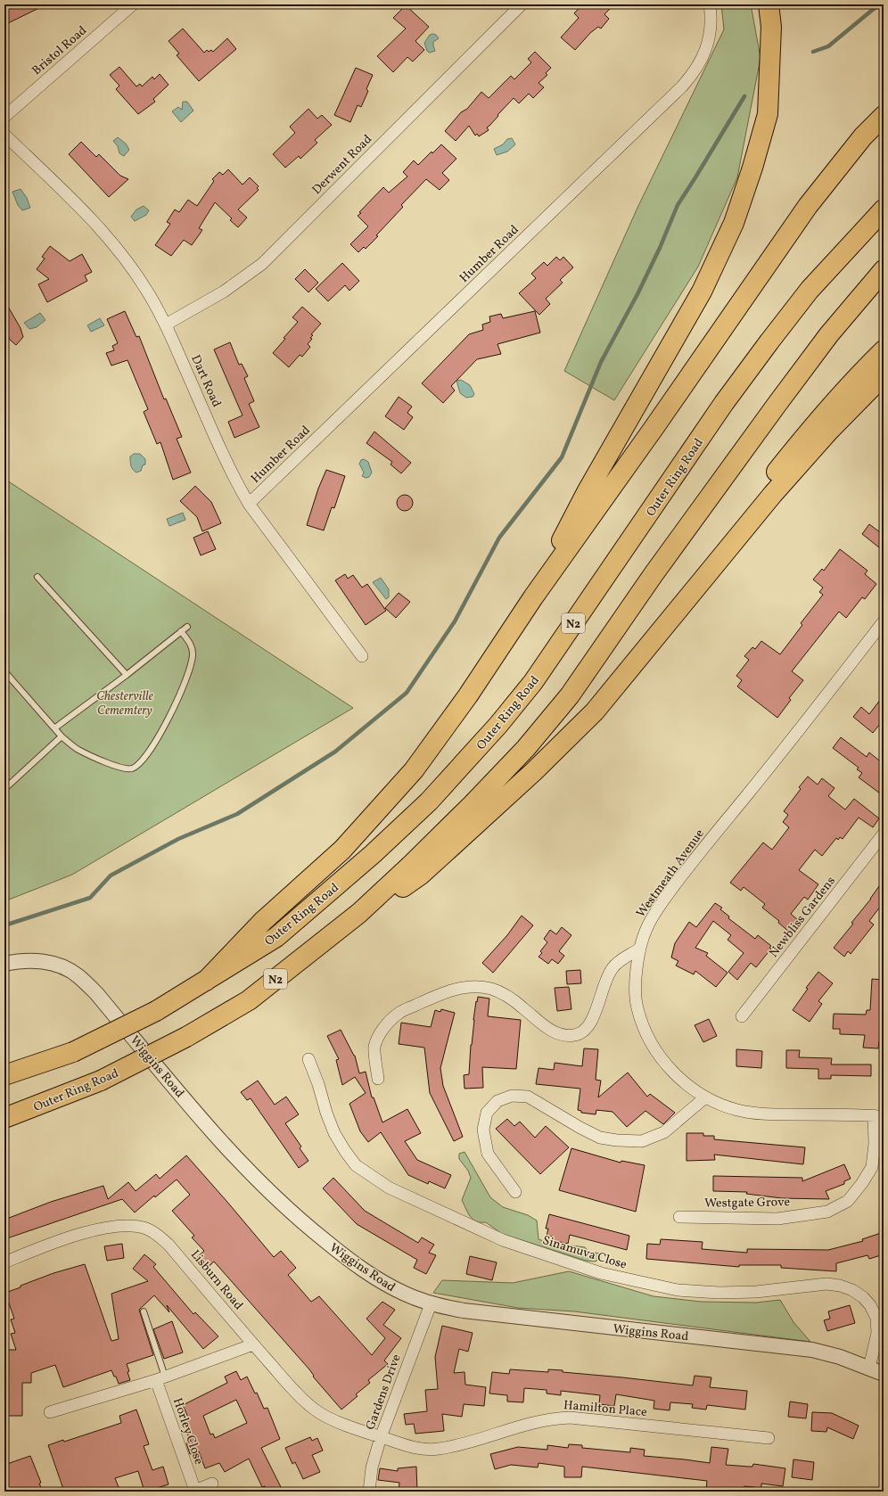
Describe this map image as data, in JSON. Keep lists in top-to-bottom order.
{
  "streets": {
    "highway": ["Outer Ring Road", "N2"],
    "street": [
      "Bristol Road",
      "Derwent Road",
      "Humber Road",
      "Dart Road",
      "Westmeath Avenue",
      "Newbliss Gardens",
      "Wiggins Road",
      "Westgate Grove",
      "Sinamuva Close",
      "Lisburn Road",
      "Gardens Drive",
      "Hamilton Place",
      "Horley Close"
    ]
  },
  "crossings": [
    ["Derwent Road", "Dart Road"],
    ["Humber Road", "Dart Road"],
    ["Westmeath Avenue", "Westgate Grove"],
    ["Wiggins Road", "Sinamuva Close"],
    ["Wiggins Road", "Gardens Drive"],
    ["Lisburn Road", "Gardens Drive"],
    ["Lisburn Road", "Hamilton Place"],
    ["Gardens Drive", "Hamilton Place"]
  ],
  "parks": ["Chesterville Cememtery"]
}
